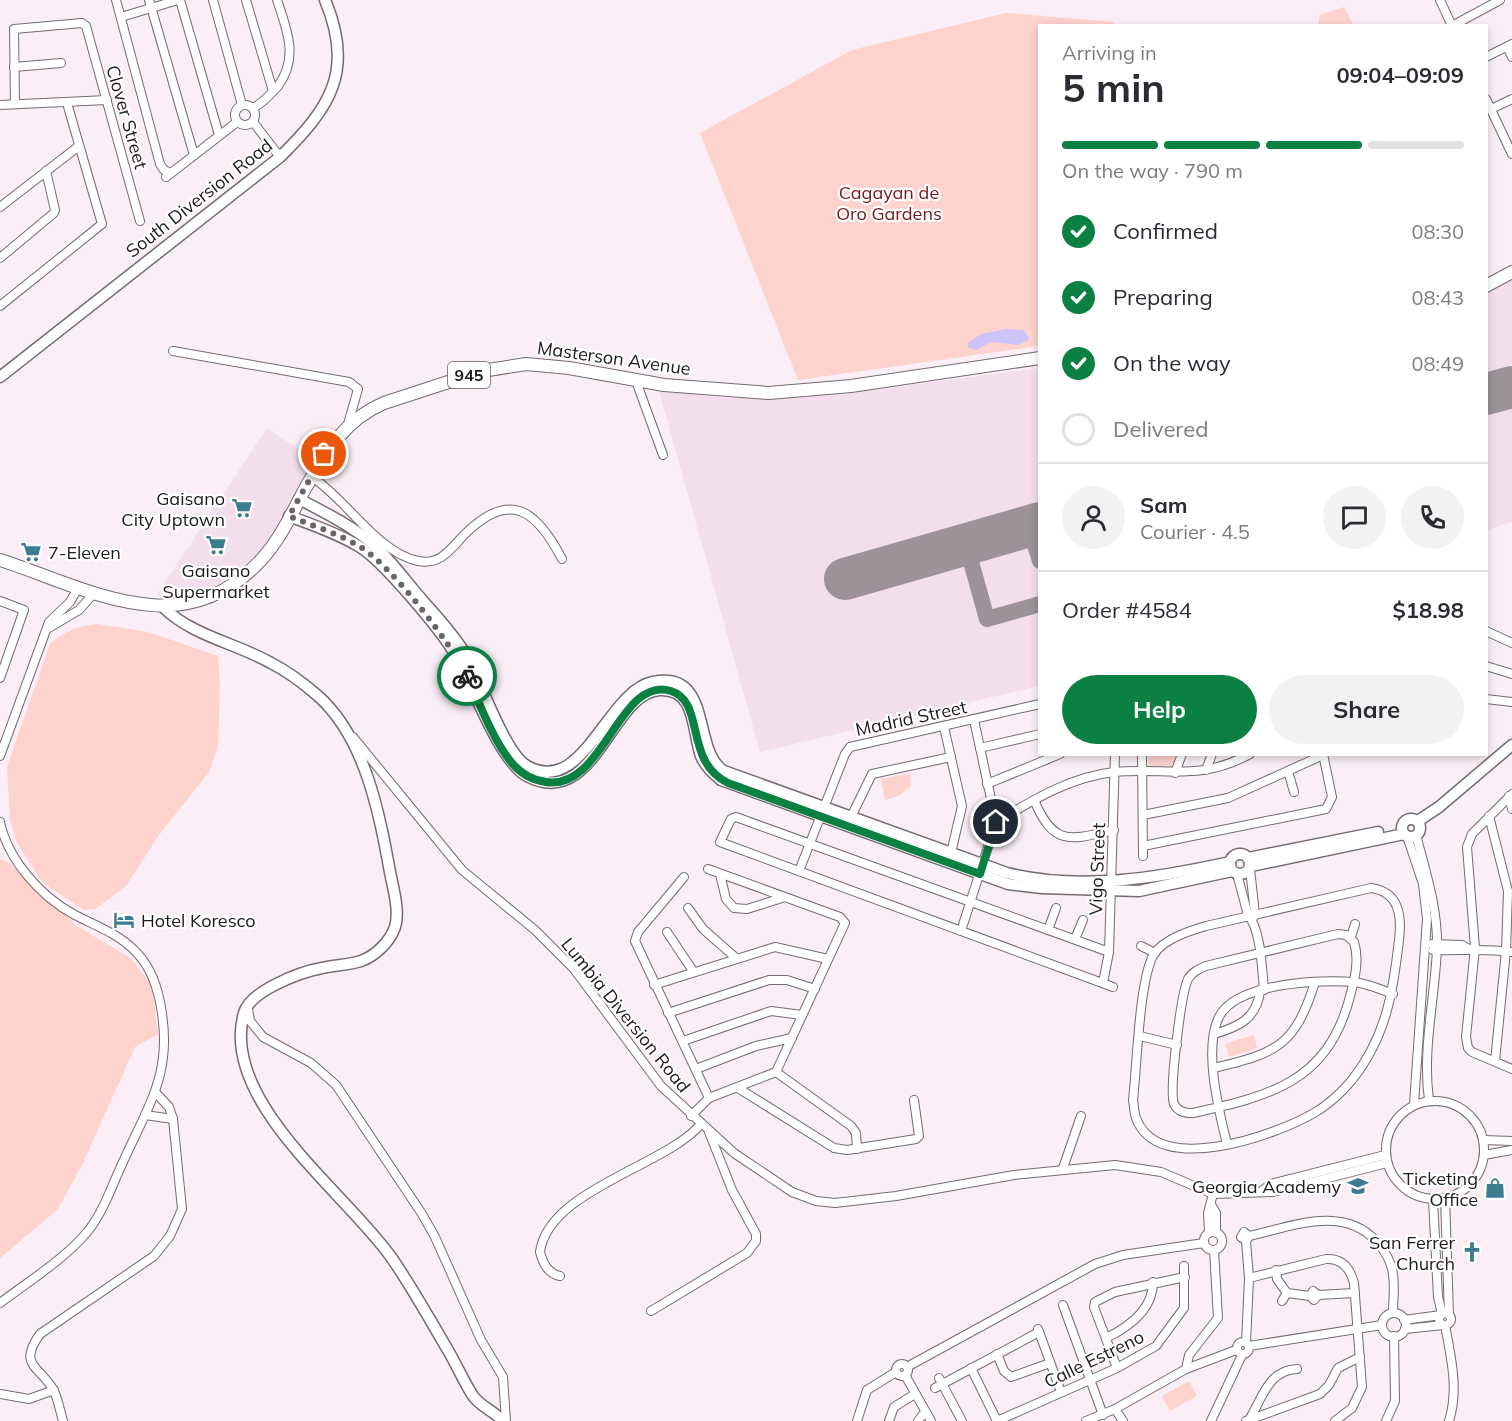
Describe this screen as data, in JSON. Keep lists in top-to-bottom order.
{
  "streets": {
    "main road": ["Masterson Avenue", "945"],
    "street": [
      "Clover Street",
      "South Diversion Road",
      "Madrid Street",
      "Vigo Street",
      "Lumbia Diversion Road",
      "Calle Estreno"
    ]
  },
  "parks": ["Cagayan de Oro Gardens"],
  "places": {
    "supermarket": ["Gaisano City Uptown", "Gaisano Supermarket", "7-Eleven"],
    "hotel": ["Hotel Koresco"],
    "school or university": ["Georgia Academy"],
    "shop": ["Ticketing Office"],
    "church": ["San Ferrer Church"]
  },
  "page": {
    "heading": ["5 min", "Arriving in", "09:04–09:09"],
    "panel": [
      "Sam",
      "Courier · 4.5",
      "Order #4584",
      "$18.98"
    ],
    "bar": "On the way · 790 m",
    "list": [
      ["Confirmed", "08:30"],
      ["Preparing", "08:43"],
      ["On the way", "08:49"],
      "Delivered"
    ],
    "buttons": ["Help", "Share"]
  }
}
